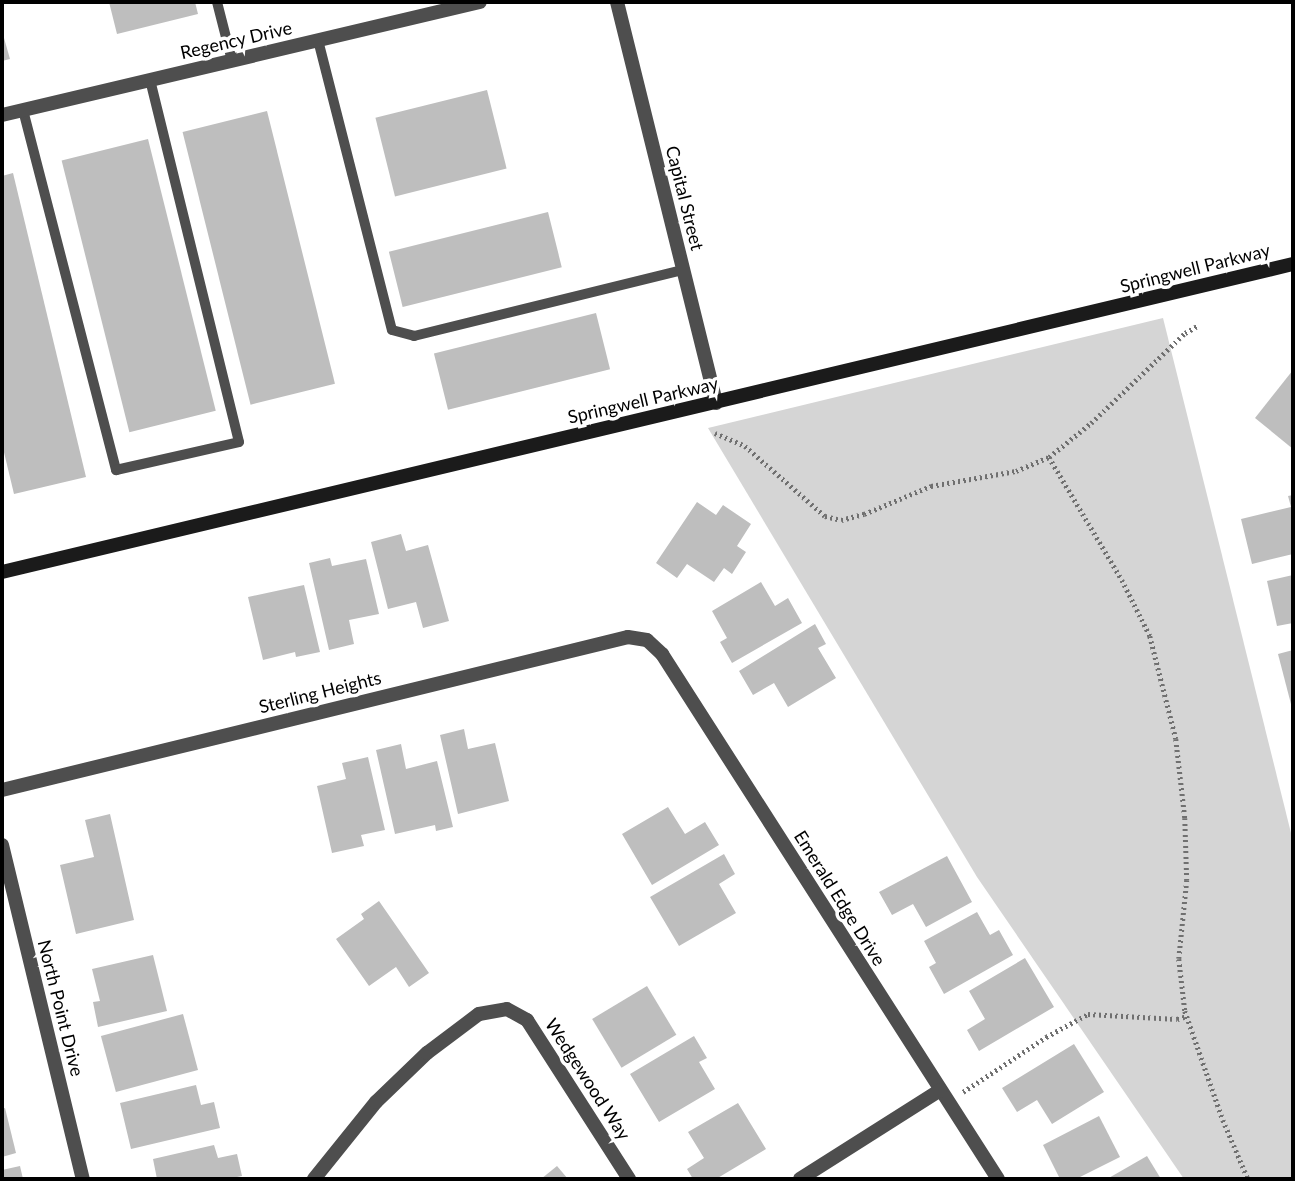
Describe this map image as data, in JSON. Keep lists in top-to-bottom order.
{
  "streets": {
    "street": [
      "Regency Drive",
      "Capital Street",
      "Springwell Parkway",
      "Sterling Heights",
      "Emerald Edge Drive",
      "North Point Drive",
      "Wedgewood Way"
    ]
  },
  "crossings": [
    ["Capital Street", "Springwell Parkway"],
    ["Sterling Heights", "Emerald Edge Drive"]
  ]
}
